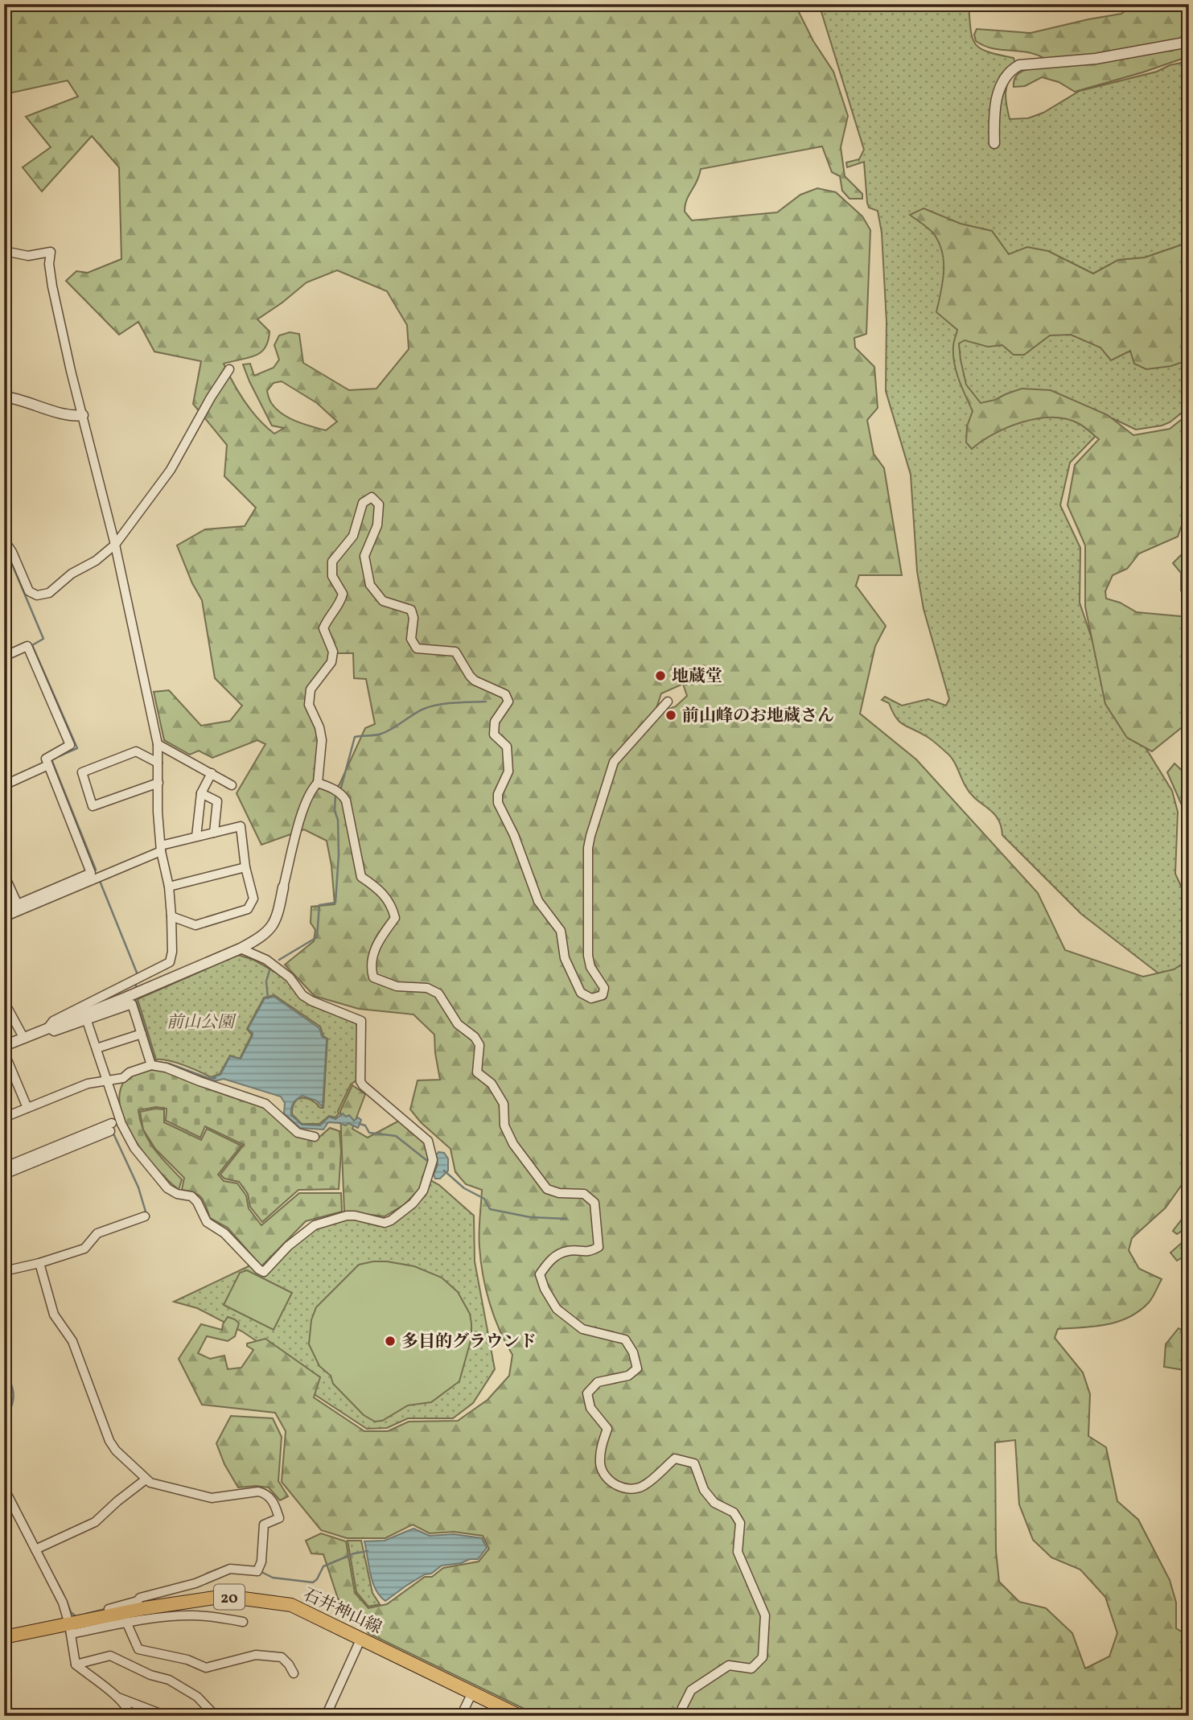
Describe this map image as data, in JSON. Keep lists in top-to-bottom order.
{
  "streets": {
    "main road": ["20", "石井神山線"]
  },
  "parks": ["前山公園"],
  "places": ["地蔵堂", "前山峰のお地蔵さん", "多目的グラウンド"]
}
